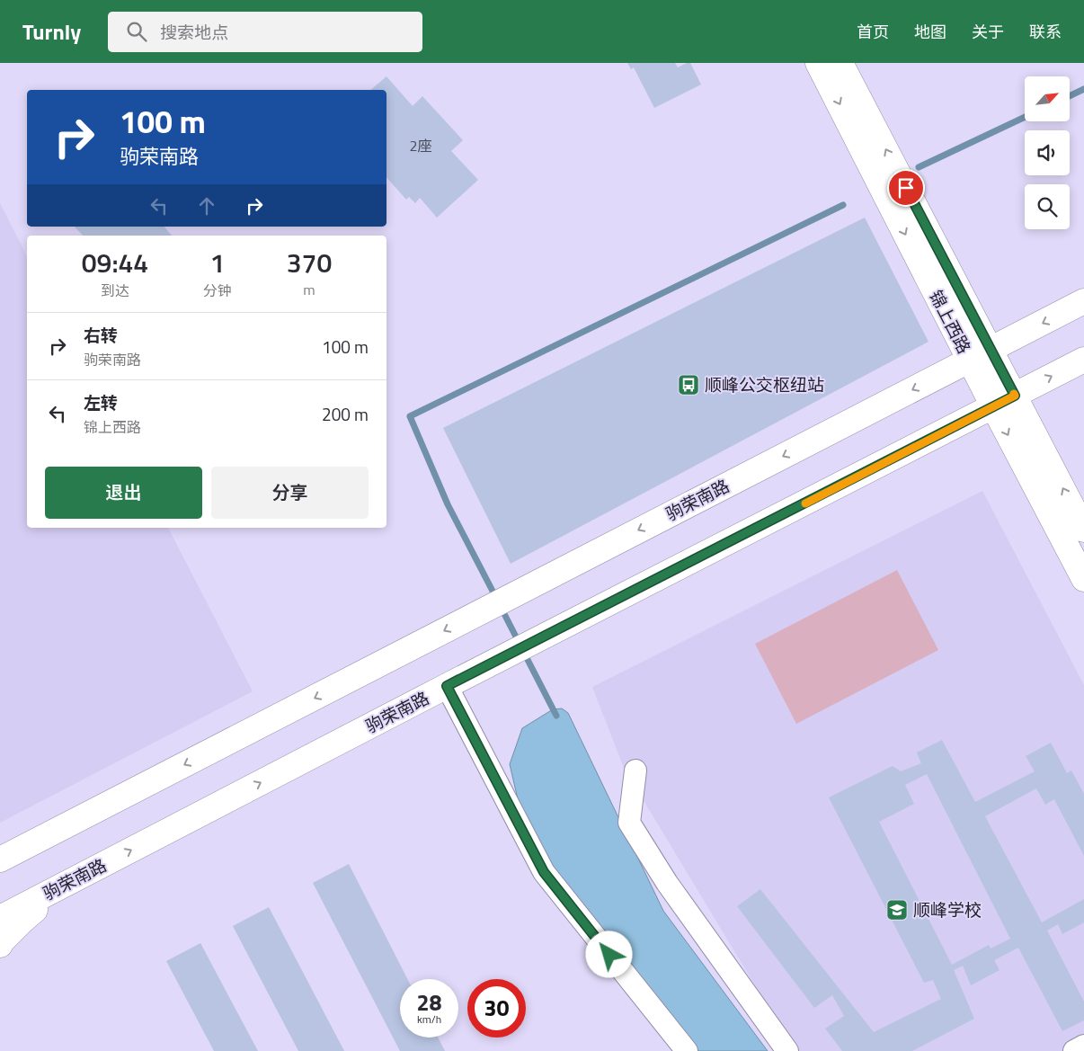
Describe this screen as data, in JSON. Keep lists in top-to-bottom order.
{
  "streets": {
    "street": ["锦上西路", "驹荣南路"]
  },
  "crossings": [
    ["锦上西路", "驹荣南路"]
  ],
  "places": {
    "bus stop": ["顺峰公交枢纽站"],
    "school or university": ["顺峰学校"]
  },
  "house_numbers": ["2座"],
  "north": "top right",
  "page": {
    "header": "Turnly",
    "search": "搜索地点",
    "nav": [
      "首页",
      "地图",
      "关于",
      "联系"
    ],
    "turn": ["100 m", "驹荣南路"],
    "eta": [
      "09:44",
      "到达",
      "1",
      "分钟",
      "370",
      "m"
    ],
    "list": [
      {
        "name": "右转",
        "note": "驹荣南路",
        "value": "100 m"
      },
      {
        "name": "左转",
        "note": "锦上西路",
        "value": "200 m"
      }
    ],
    "buttons": ["退出", "分享"],
    "speed": "28 km/h",
    "limit": "30"
  }
}
